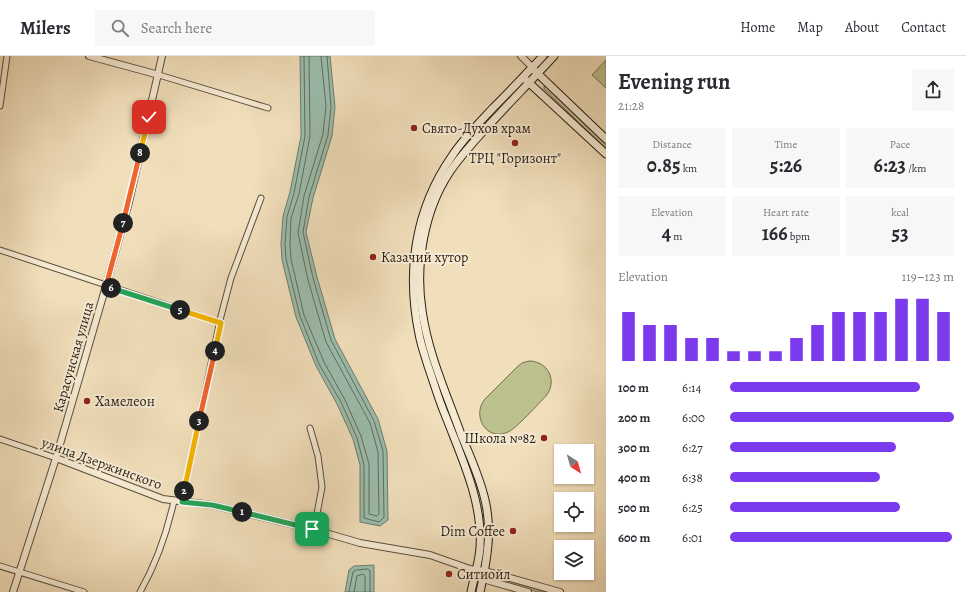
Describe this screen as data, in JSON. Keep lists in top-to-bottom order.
{
  "streets": {
    "street": ["Карасунская улица", "улица Дзержинского"]
  },
  "crossings": [
    ["Карасунская улица", "улица Дзержинского"]
  ],
  "places": [
    "Свято-Духов храм",
    "ТРЦ \"Горизонт\"",
    "Казачий хутор",
    "Хамелеон",
    "Школа №82",
    "Dim Coffee",
    "Ситиойл"
  ],
  "north": "bottom right",
  "page": {
    "header": "Milers",
    "search": "Search here",
    "nav": [
      "Home",
      "Map",
      "About",
      "Contact"
    ],
    "heading": ["Evening run", "21:28"],
    "stats": [
      ["Distance", "0.85 km"],
      ["Time", "5:26"],
      ["Pace", "6:23 /km"],
      ["Elevation", "4 m"],
      ["Heart rate", "166 bpm"],
      ["kcal", "53"]
    ],
    "pins": [
      "8",
      "7",
      "6",
      "5",
      "4",
      "3",
      "2",
      "1"
    ],
    "chart": ["Elevation", "119–123 m"],
    "list": [
      {
        "name": "100 m",
        "note": "6:14"
      },
      {
        "name": "200 m",
        "note": "6:00"
      },
      {
        "name": "300 m",
        "note": "6:27"
      },
      {
        "name": "400 m",
        "note": "6:38"
      },
      {
        "name": "500 m",
        "note": "6:25"
      },
      {
        "name": "600 m",
        "note": "6:01"
      }
    ]
  }
}
